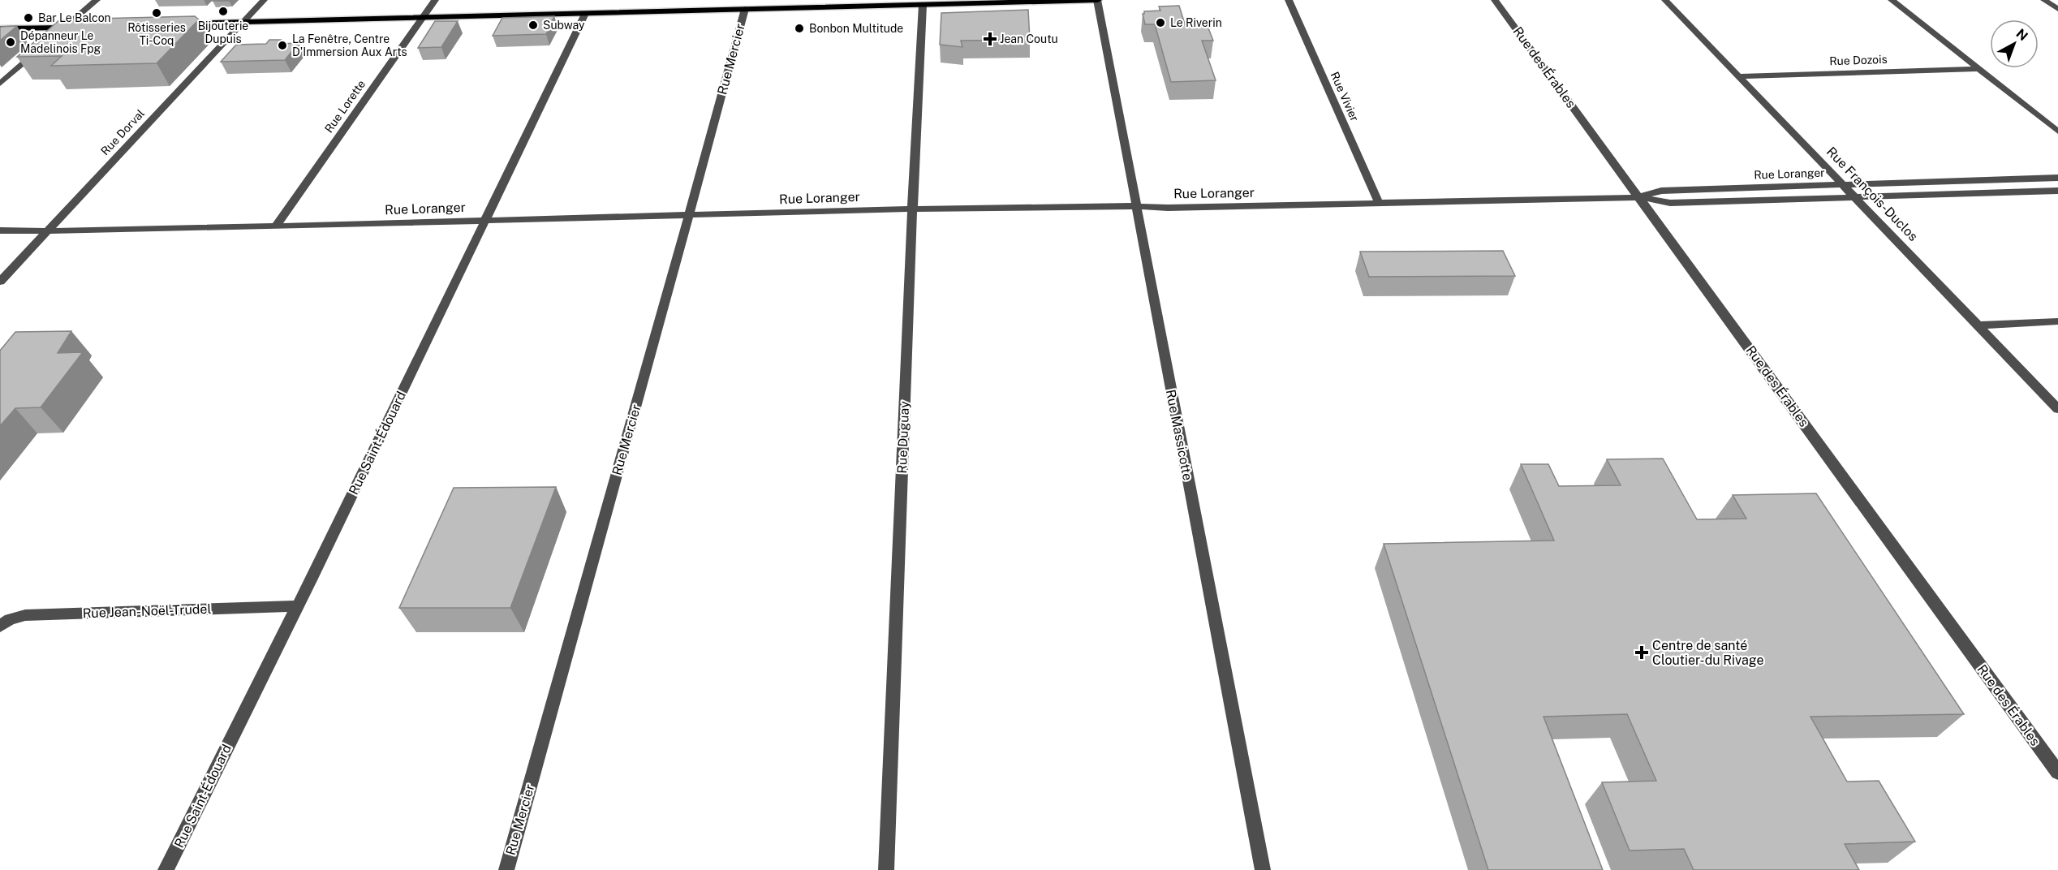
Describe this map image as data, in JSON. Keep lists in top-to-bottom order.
{
  "streets": {
    "street": [
      "Rue Mercier",
      "Rue Dozois",
      "Rue des Érables",
      "Rue Vivier",
      "Rue Lorette",
      "Rue Dorval",
      "Rue Loranger",
      "Rue François-Duclos",
      "Rue Massicotte",
      "Rue Duguay",
      "Rue Saint-Édouard",
      "Rue Jean-Noël-Trudel"
    ]
  },
  "crossings": [
    ["Rue Mercier", "Rue Loranger"],
    ["Rue Dozois", "Rue François-Duclos"],
    ["Rue des Érables", "Rue Loranger"],
    ["Rue Vivier", "Rue Loranger"],
    ["Rue Lorette", "Rue Loranger"],
    ["Rue Dorval", "Rue Loranger"],
    ["Rue Loranger", "Rue François-Duclos"],
    ["Rue Loranger", "Rue Massicotte"],
    ["Rue Loranger", "Rue Duguay"],
    ["Rue Loranger", "Rue Saint-Édouard"],
    ["Rue Saint-Édouard", "Rue Jean-Noël-Trudel"]
  ],
  "places": {
    "other": [
      "Bijouterie Dupuis",
      "Rôtisseries Ti-Coq",
      "Bar Le Balcon",
      "Le Riverin",
      "Subway",
      "Bonbon Multitude",
      "Dépanneur Le Madelinois Fpg",
      "La Fenêtre, Centre D'Immersion Aux Arts"
    ],
    "health": ["Jean Coutu", "Centre de santé Cloutier-du Rivage"]
  },
  "north": "top right"
}
